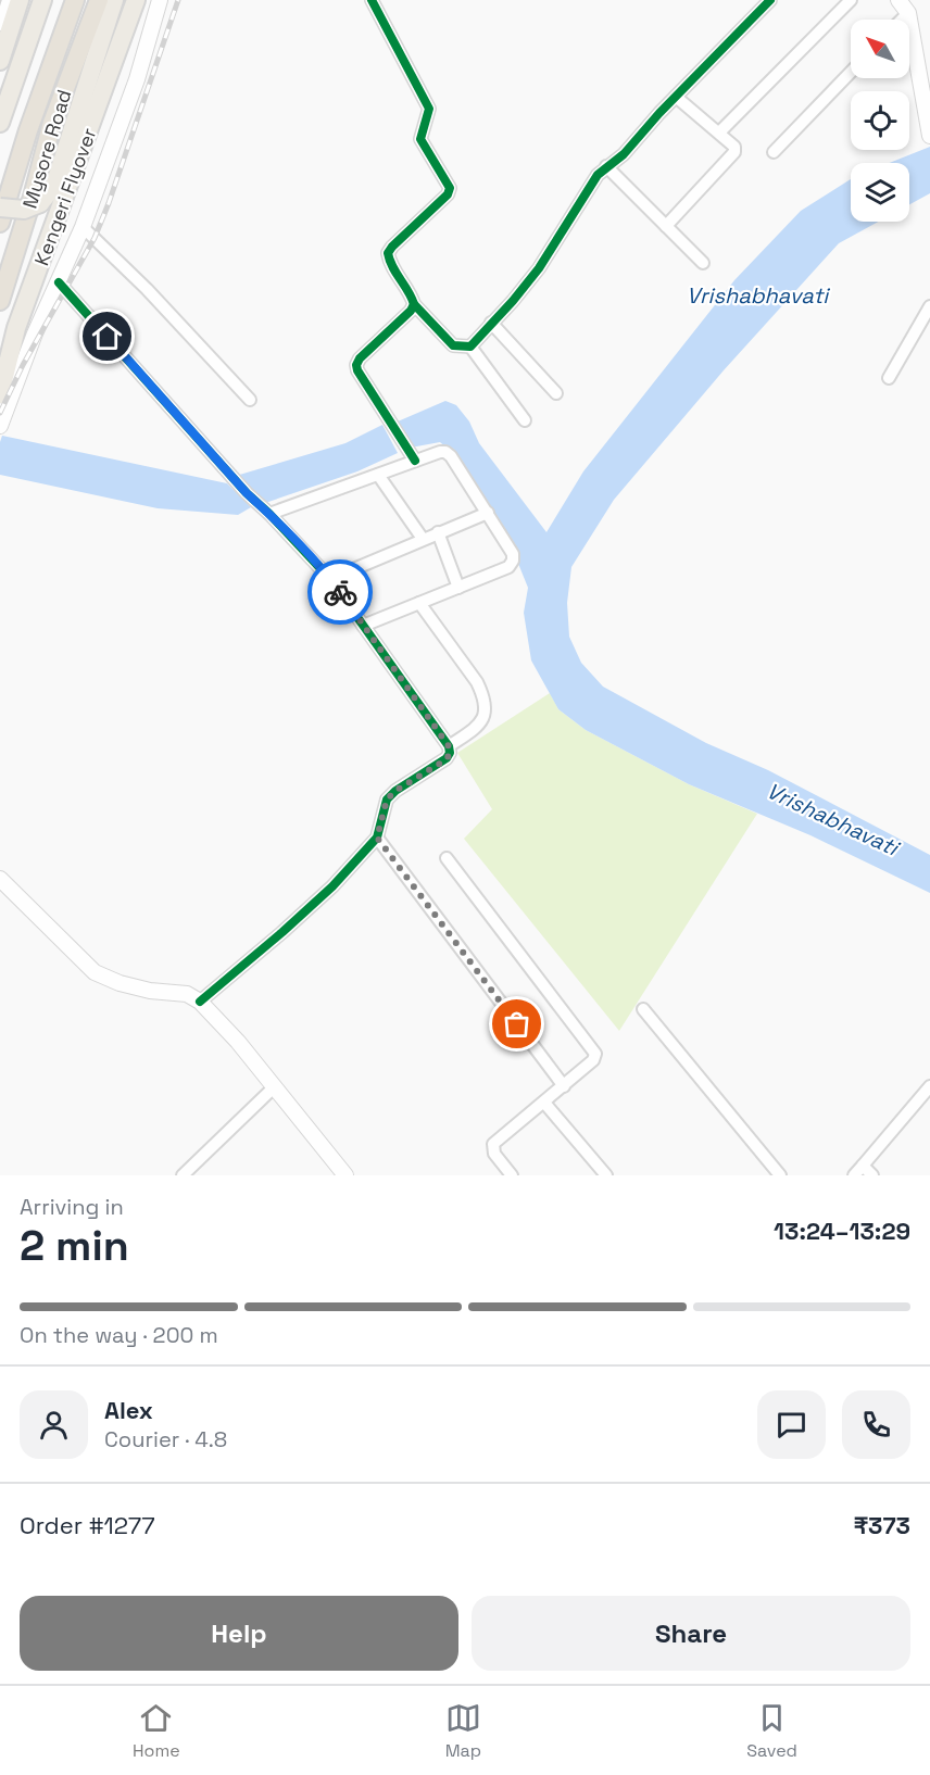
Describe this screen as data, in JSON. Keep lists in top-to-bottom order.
{
  "streets": {
    "highway": ["Mysore Road"],
    "main road": ["Kengeri Flyover"]
  },
  "water": ["Vrishabhavati"],
  "north": "top left",
  "page": {
    "heading": ["2 min", "Arriving in", "13:24–13:29"],
    "panel": [
      "Alex",
      "Courier · 4.8",
      "Order #1277",
      "₹373"
    ],
    "bar": "On the way · 200 m",
    "buttons": ["Help", "Share"],
    "tabs": ["Home", "Map", "Saved"]
  }
}
